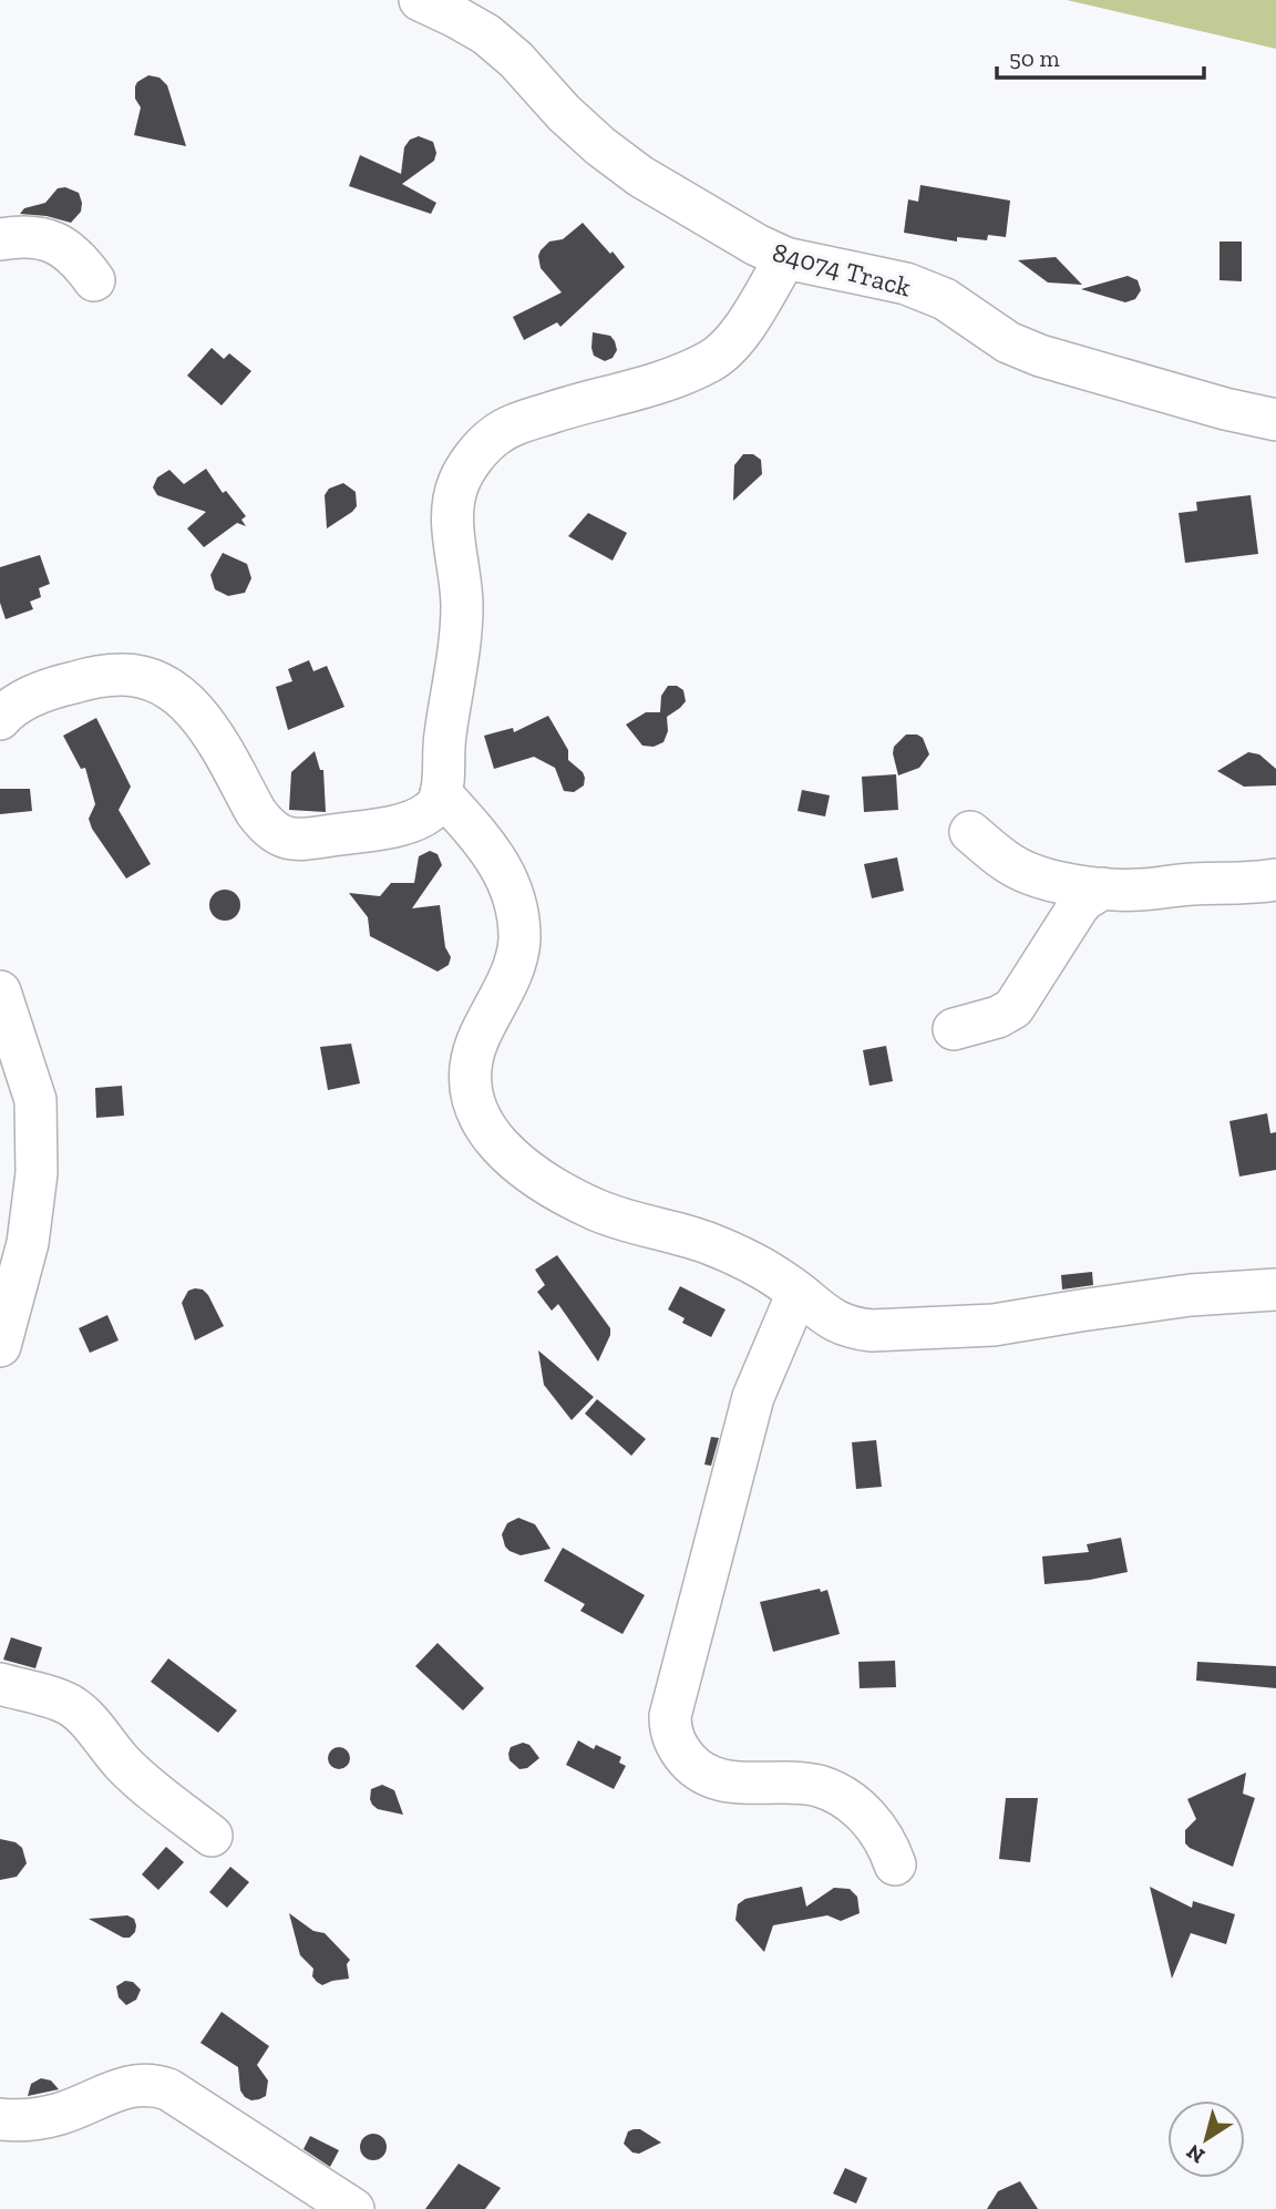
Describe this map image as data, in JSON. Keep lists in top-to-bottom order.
{
  "streets": {
    "street": ["84074 Track"]
  },
  "scale_bar": "50 m",
  "north": "bottom left"
}
